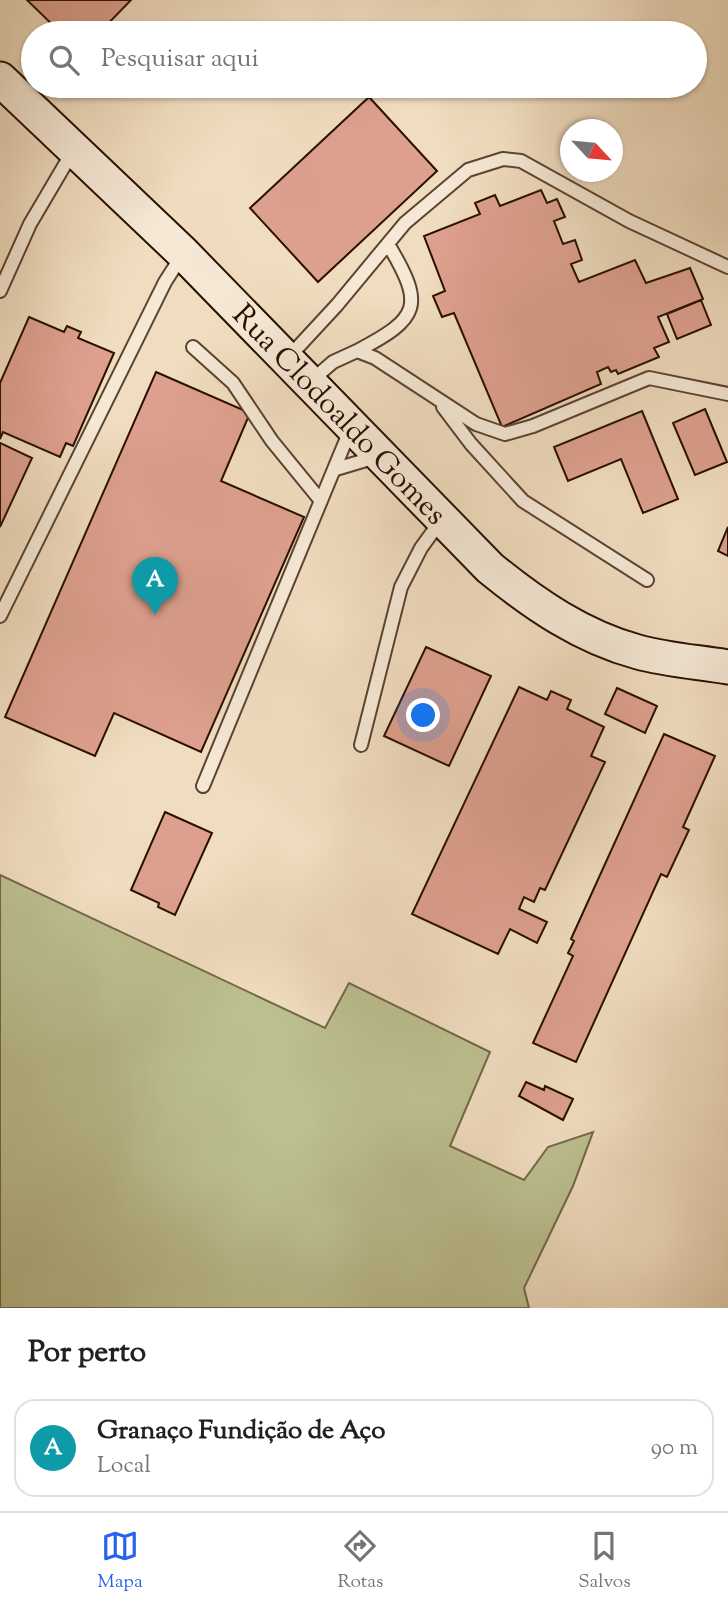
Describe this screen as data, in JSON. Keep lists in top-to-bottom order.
{
  "streets": {
    "main road": ["Rua Clodoaldo Gomes"]
  },
  "north": "bottom right",
  "page": {
    "search": "Pesquisar aqui",
    "pins": "A",
    "heading": "Por perto",
    "list": [
      {
        "mark": "A",
        "name": "Granaço Fundição de Aço",
        "note": "Local",
        "value": "90 m"
      }
    ],
    "nav": ["Mapa", "Rotas", "Salvos"]
  }
}
